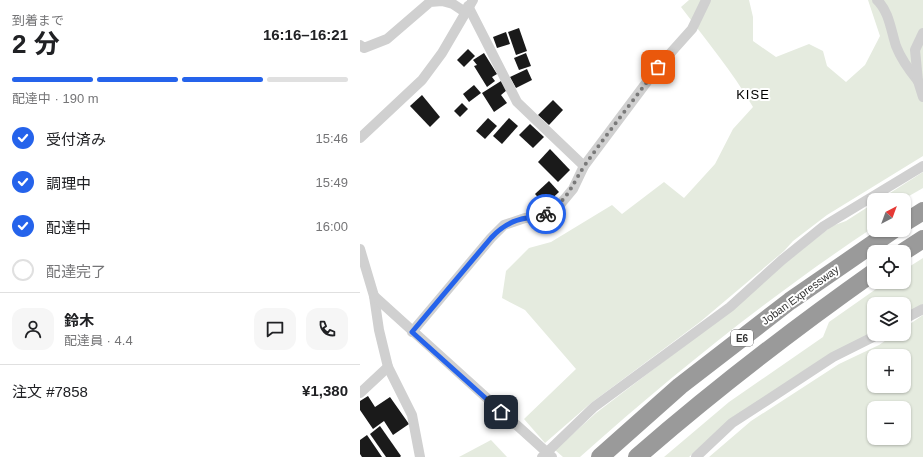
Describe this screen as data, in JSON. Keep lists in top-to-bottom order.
{
  "streets": {
    "highway": ["Joban Expressway", "E6"]
  },
  "districts": ["KISE"],
  "north": "top right",
  "page": {
    "heading": ["2 分", "到着まで", "16:16–16:21"],
    "panel": [
      "鈴木",
      "配達員 · 4.4",
      "注文 #7858",
      "¥1,380"
    ],
    "bar": "配達中 · 190 m",
    "list": [
      ["受付済み", "15:46"],
      ["調理中", "15:49"],
      ["配達中", "16:00"],
      "配達完了"
    ],
    "map_buttons": ["+", "−"]
  }
}
